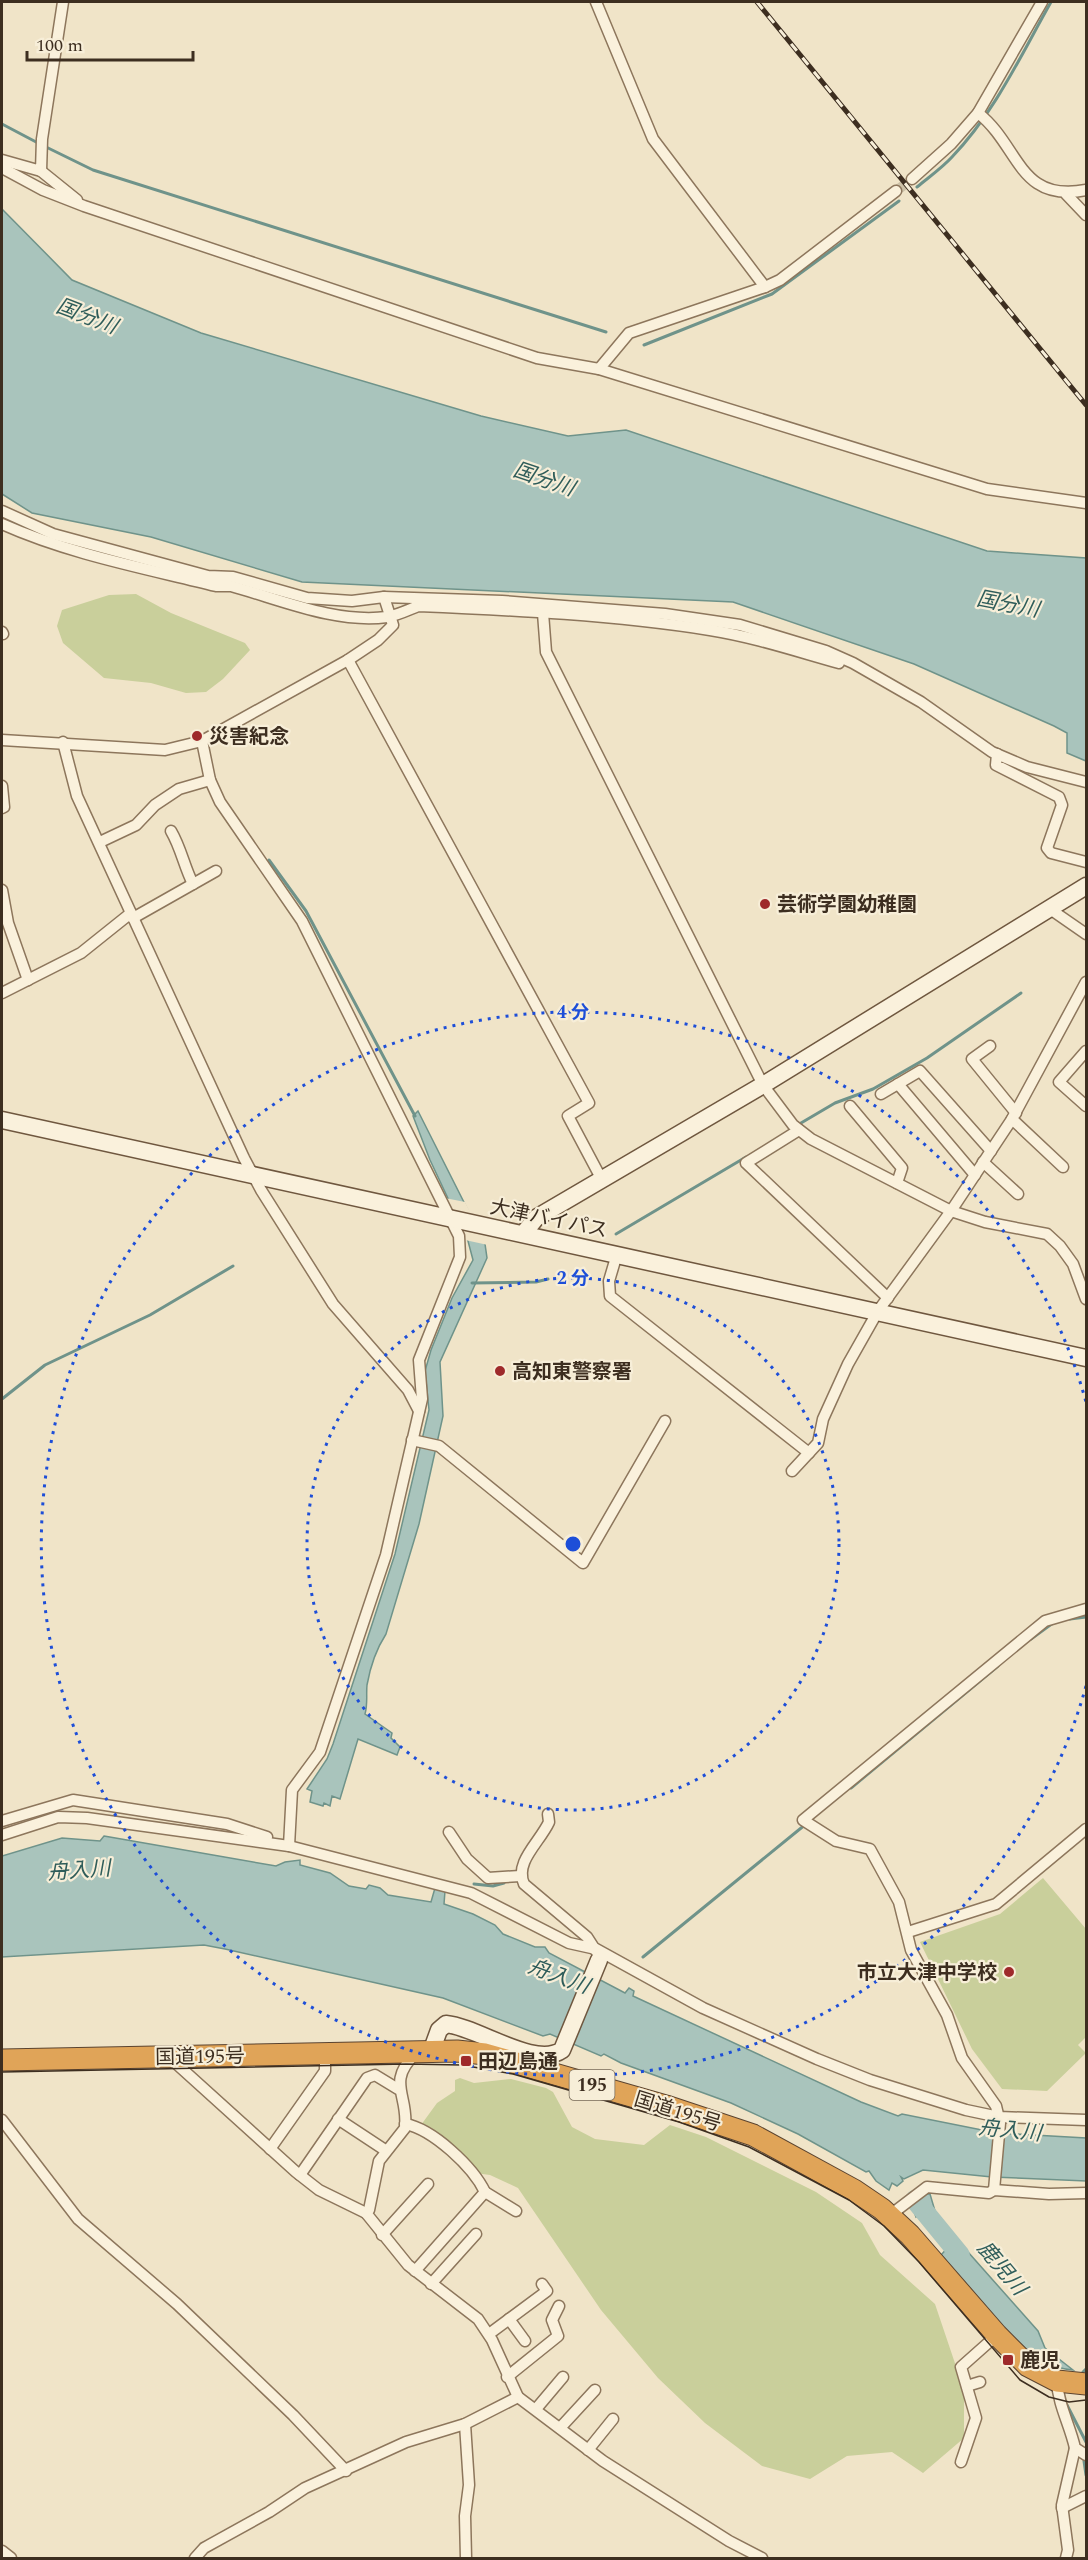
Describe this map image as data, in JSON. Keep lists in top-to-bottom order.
{
  "streets": {
    "highway": ["国道195号", "195"],
    "main road": ["大津バイパス"]
  },
  "water": ["国分川", "舟入川", "鹿児川"],
  "places": {
    "other": [
      "災害紀念",
      "芸術学園幼稚園",
      "高知東警察署",
      "市立大津中学校"
    ],
    "transit": ["田辺島通", "鹿児"]
  },
  "scale_bar": "100 m",
  "rings": ["4 分", "2 分"]
}
